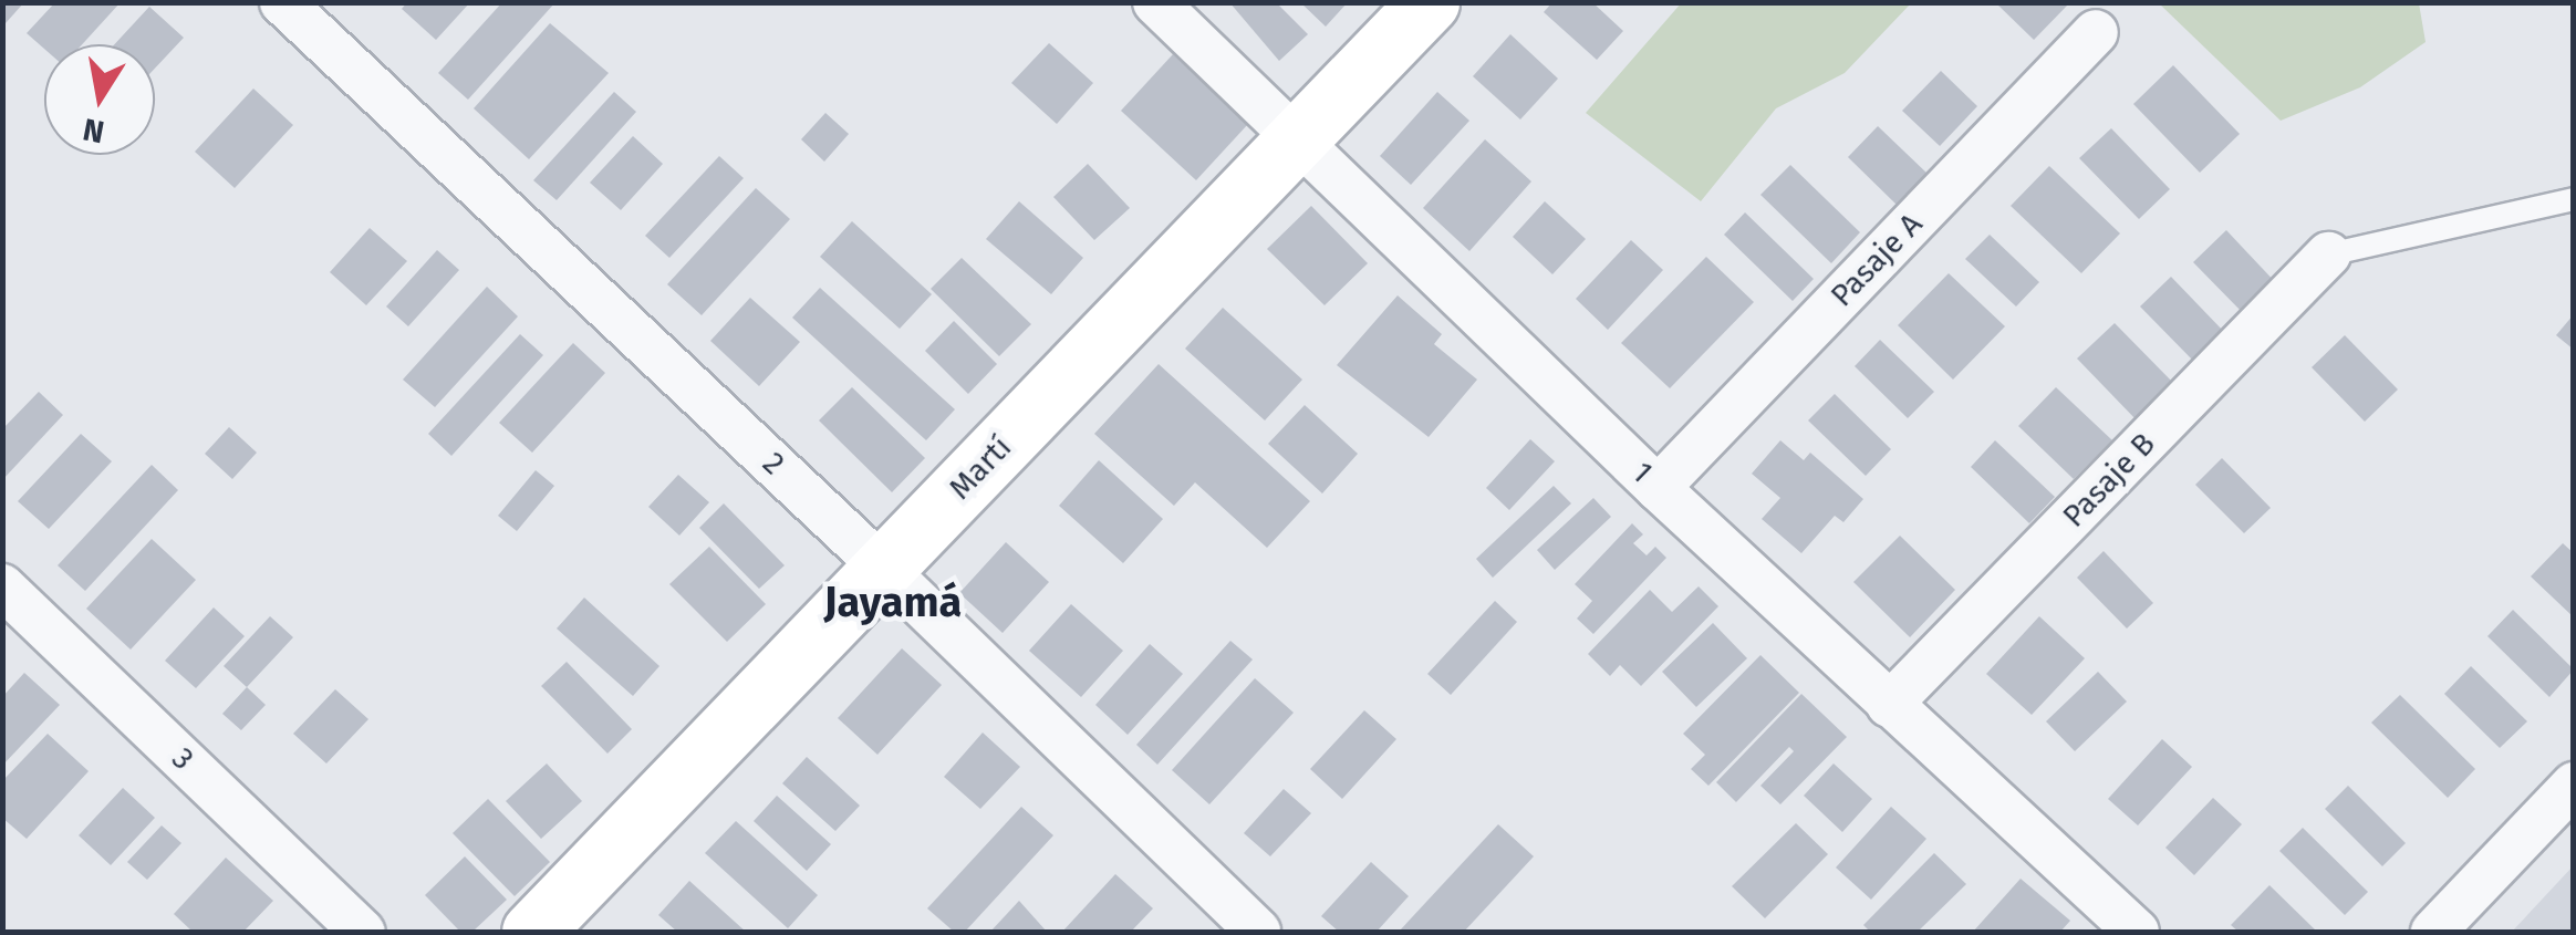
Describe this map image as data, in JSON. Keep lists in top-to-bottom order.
{
  "streets": {
    "street": [
      "Pasaje A",
      "2",
      "Martí",
      "1",
      "Pasaje B",
      "3"
    ]
  },
  "crossings": [
    ["Pasaje A", "1"],
    ["2", "Martí"],
    ["Martí", "1"],
    ["1", "Pasaje B"]
  ],
  "districts": ["Jayamá"],
  "north": "bottom"
}
